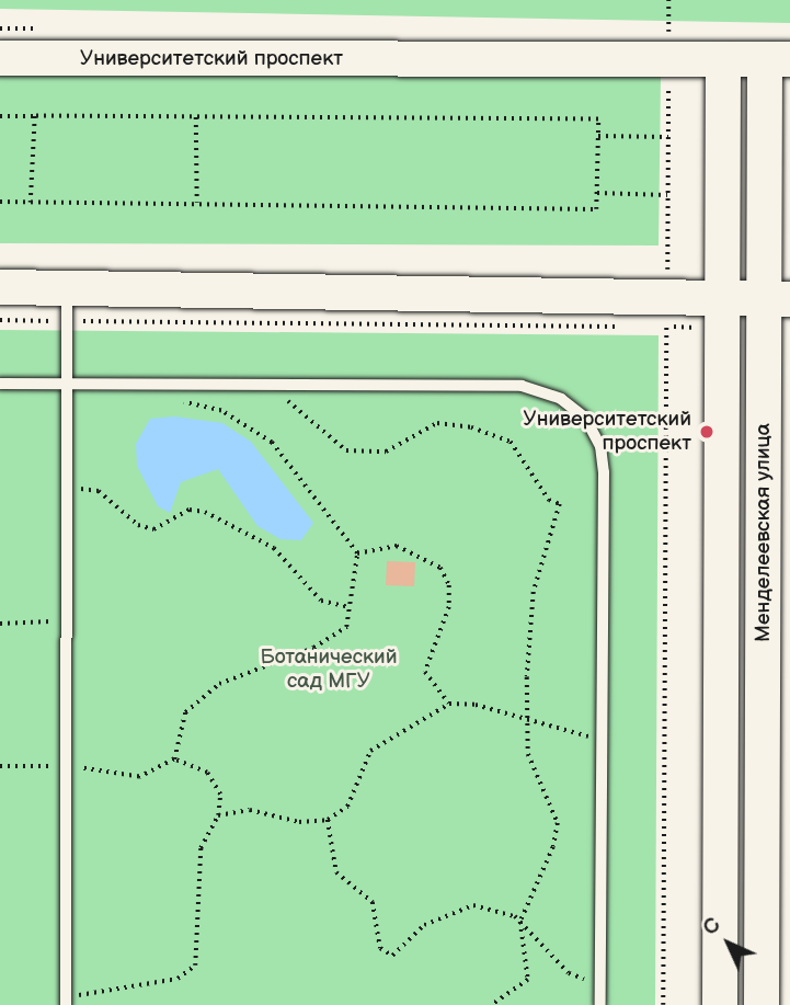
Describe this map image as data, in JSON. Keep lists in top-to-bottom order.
{
  "streets": {
    "street": ["Университетский проспект", "Менделеевская улица"]
  },
  "crossings": [
    ["Университетский проспект", "Менделеевская улица"]
  ],
  "parks": ["Ботанический сад МГУ"],
  "places": ["Университетский проспект"],
  "north": "top left"
}
